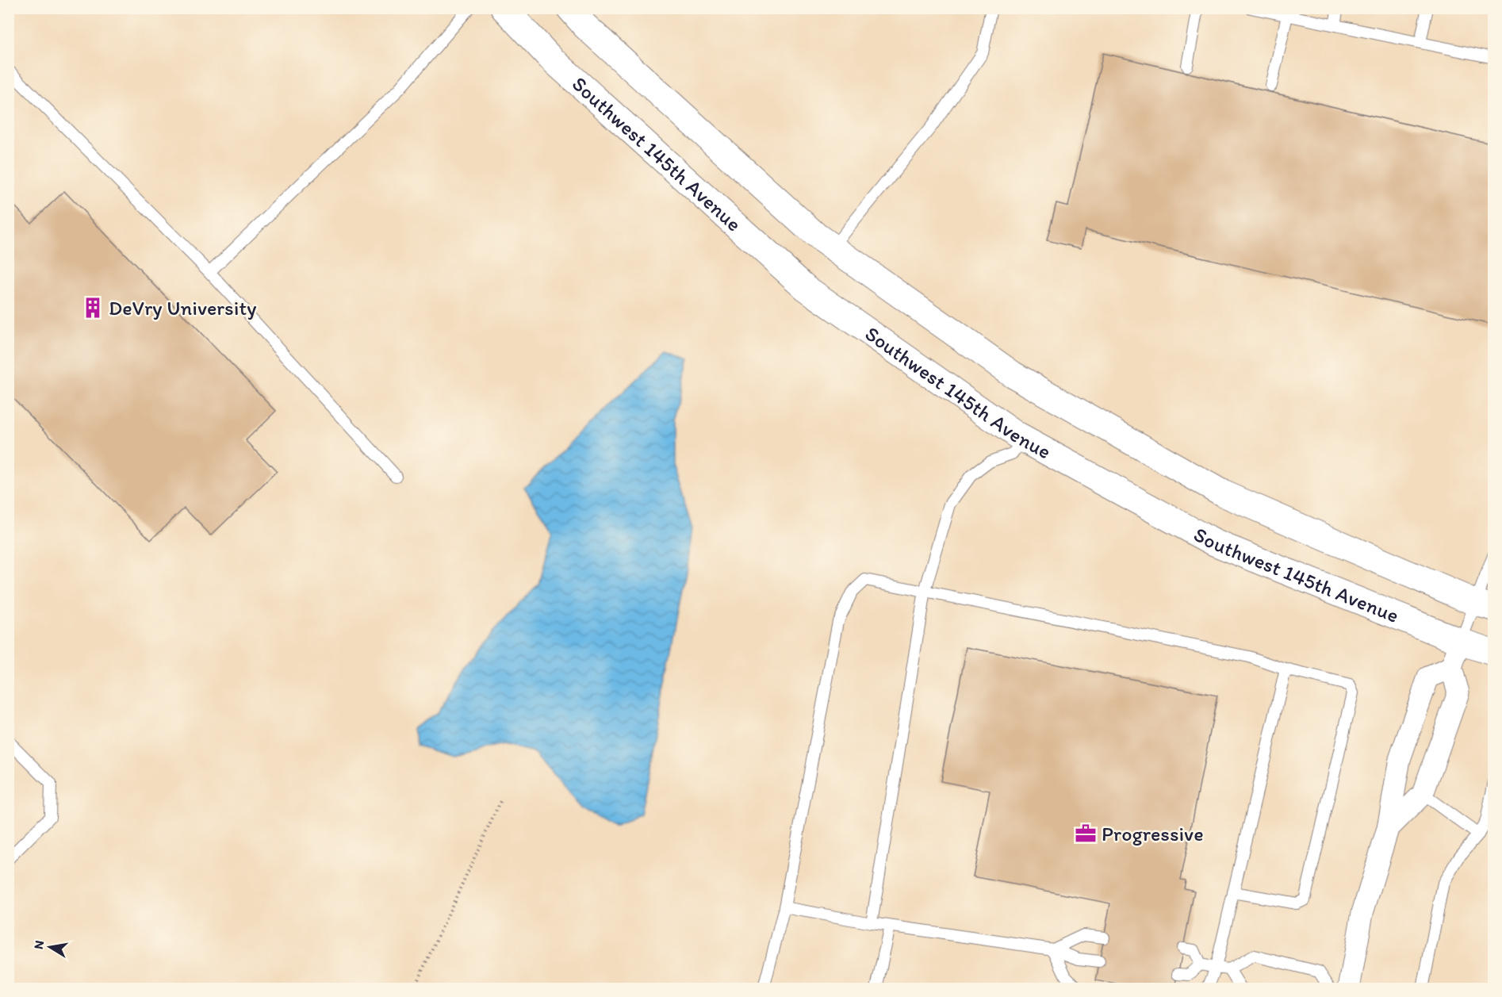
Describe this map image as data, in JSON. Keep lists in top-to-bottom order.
{
  "streets": {
    "street": ["Southwest 145th Avenue"]
  },
  "places": {
    "building": ["DeVry University"],
    "office": ["Progressive"]
  },
  "north": "left"
}
